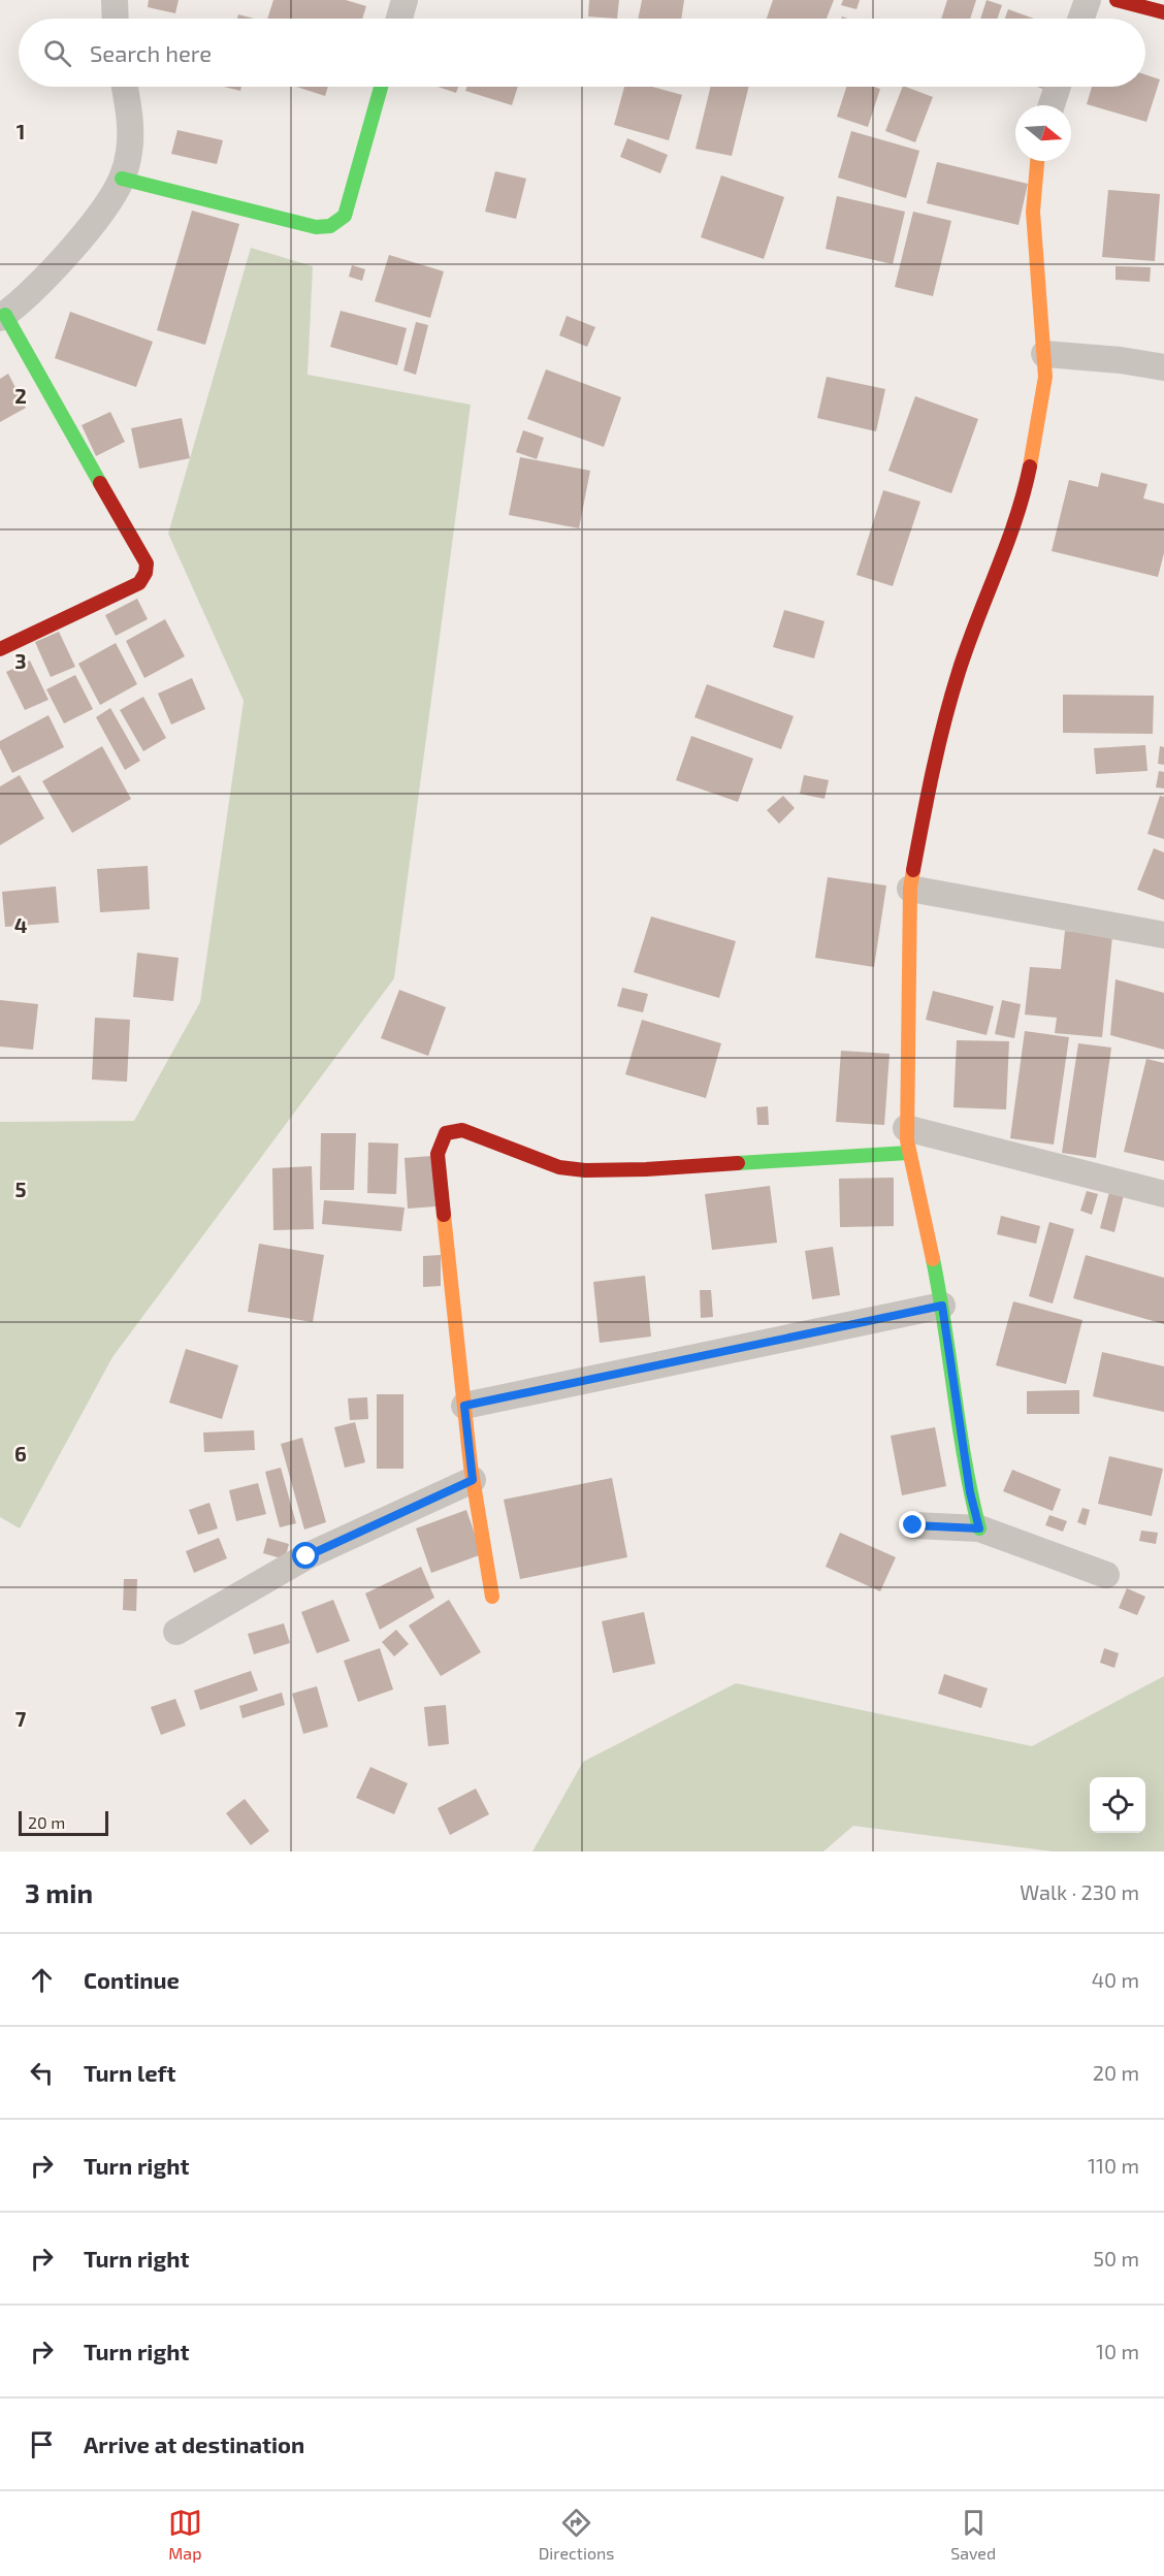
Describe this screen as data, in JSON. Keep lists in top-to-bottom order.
{
  "scale_bar": "20 m",
  "north": "right",
  "page": {
    "search": "Search here",
    "scale": "20 m",
    "heading": ["3 min", "Walk · 230 m"],
    "list": [
      ["Continue", "40 m"],
      ["Turn left", "20 m"],
      ["Turn right", "110 m"],
      ["Turn right", "50 m"],
      ["Turn right", "10 m"],
      "Arrive at destination"
    ],
    "nav": ["Map", "Directions", "Saved"]
  },
  "grid": {
    "rows": [
      "1",
      "2",
      "3",
      "4",
      "5",
      "6",
      "7"
    ]
  }
}
